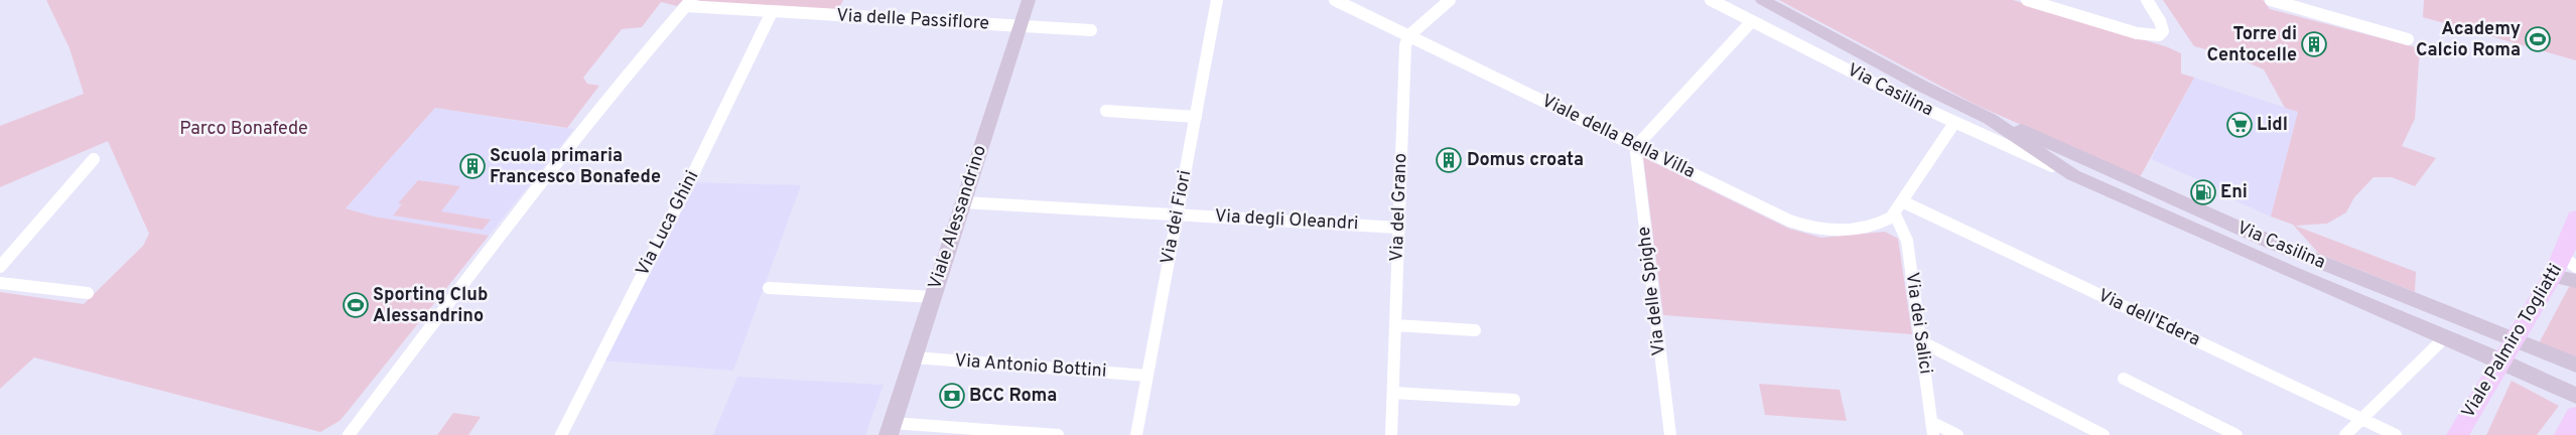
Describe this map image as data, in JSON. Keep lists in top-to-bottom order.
{
  "streets": {
    "main road": ["Via Casilina", "Viale Alessandrino", "Viale Palmiro Togliatti"],
    "street": [
      "Via delle Passiflore",
      "Viale della Bella Villa",
      "Via del Grano",
      "Via dei Fiori",
      "Via degli Oleandri",
      "Via Luca Ghini",
      "Via delle Spighe",
      "Via dell'Edera",
      "Via dei Salici",
      "Via Antonio Bottini"
    ]
  },
  "crossings": [
    ["Via delle Passiflore", "Viale Alessandrino"],
    ["Via delle Passiflore", "Via Luca Ghini"],
    ["Via Casilina", "Viale Palmiro Togliatti"],
    ["Viale della Bella Villa", "Via del Grano"],
    ["Viale della Bella Villa", "Via delle Spighe"],
    ["Viale della Bella Villa", "Via dei Salici"],
    ["Via del Grano", "Via degli Oleandri"],
    ["Viale Alessandrino", "Via degli Oleandri"],
    ["Viale Alessandrino", "Via Antonio Bottini"],
    ["Via dei Fiori", "Via degli Oleandri"],
    ["Via dei Fiori", "Via Antonio Bottini"]
  ],
  "parks": ["Parco Bonafede"],
  "places": {
    "sports": ["Academy Calcio Roma", "Sporting Club Alessandrino"],
    "building": ["Torre di Centocelle", "Domus croata", "Scuola primaria Francesco Bonafede"],
    "supermarket": ["Lidl"],
    "fuel station": ["Eni"],
    "bank": ["BCC Roma"]
  }
}
